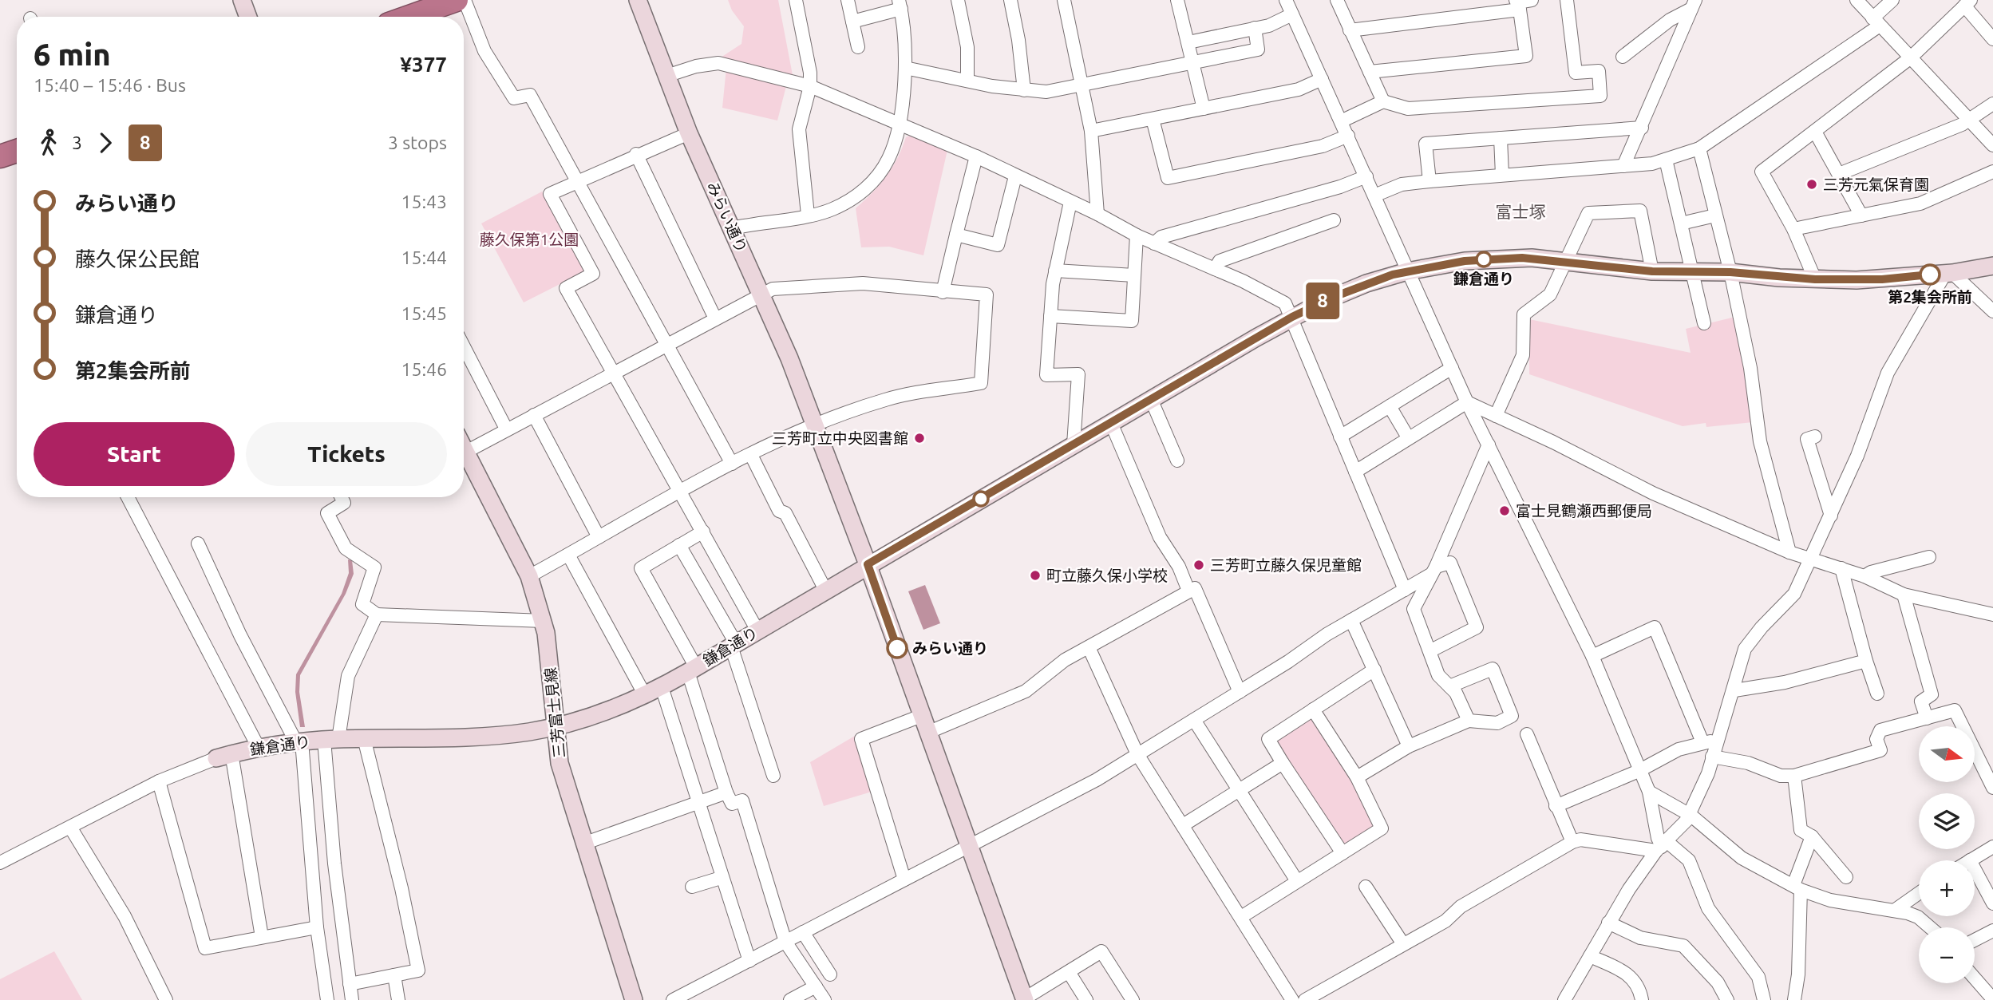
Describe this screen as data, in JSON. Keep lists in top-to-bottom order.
{
  "streets": {
    "street": ["みらい通り", "鎌倉通り", "三芳富士見線"]
  },
  "crossings": [
    ["みらい通り", "鎌倉通り"],
    ["鎌倉通り", "三芳富士見線"]
  ],
  "districts": ["富士塚"],
  "parks": ["藤久保第1公園"],
  "places": [
    "三芳元氣保育園",
    "鎌倉通り",
    "第2集会所前",
    "三芳町立中央図書館",
    "富士見鶴瀬西郵便局",
    "三芳町立藤久保児童館",
    "町立藤久保小学校",
    "みらい通り"
  ],
  "lines": ["bus line 8"],
  "north": "right",
  "page": {
    "on_map": "8",
    "heading": ["6 min", "15:40 – 15:46 · Bus", "¥377"],
    "legs": ["3", "8", "3 stops"],
    "list": [
      {
        "name": "みらい通り",
        "value": "15:43"
      },
      {
        "name": "藤久保公民館",
        "value": "15:44"
      },
      {
        "name": "鎌倉通り",
        "value": "15:45"
      },
      {
        "name": "第2集会所前",
        "value": "15:46"
      }
    ],
    "buttons": ["Start", "Tickets"],
    "map_buttons": ["+", "−"]
  }
}
